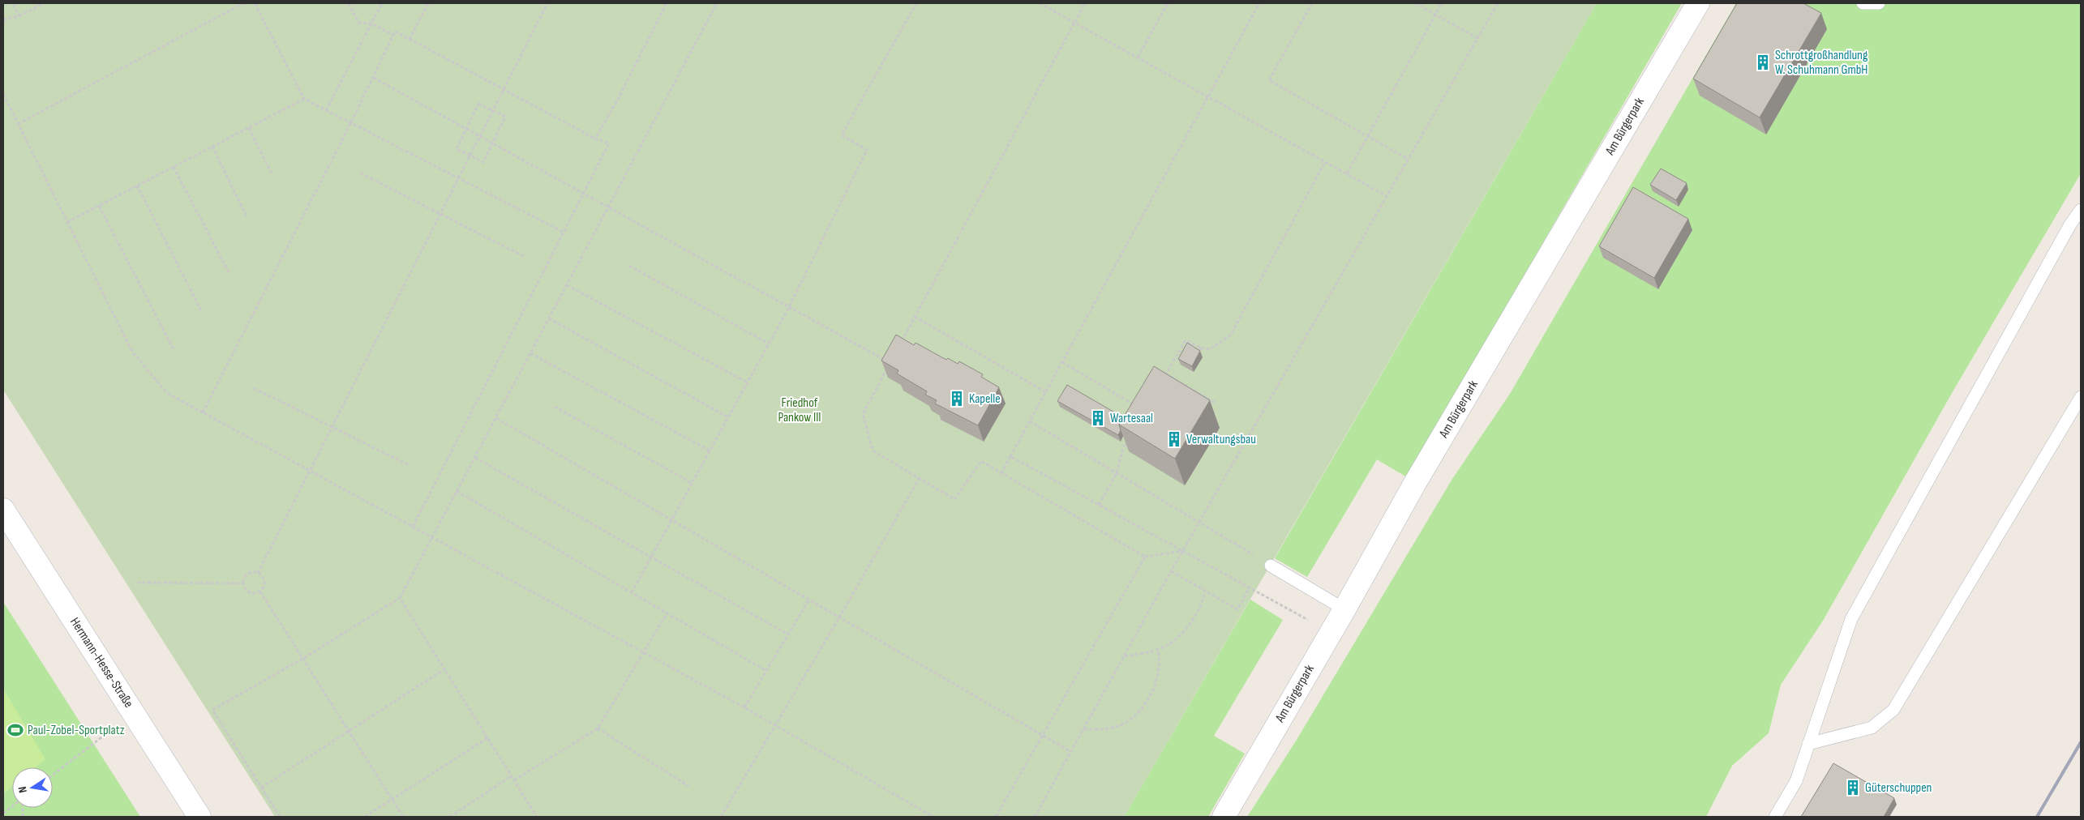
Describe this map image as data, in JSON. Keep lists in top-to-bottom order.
{
  "streets": {
    "street": ["Am Bürgerpark", "Hermann-Hesse-Straße"]
  },
  "parks": ["Friedhof Pankow III"],
  "places": {
    "building": [
      "Schrottgroßhandlung W. Schuhmann GmbH",
      "Kapelle",
      "Wartesaal",
      "Verwaltungsbau",
      "Güterschuppen"
    ],
    "sports": ["Paul-Zobel-Sportplatz"]
  },
  "north": "left"
}
